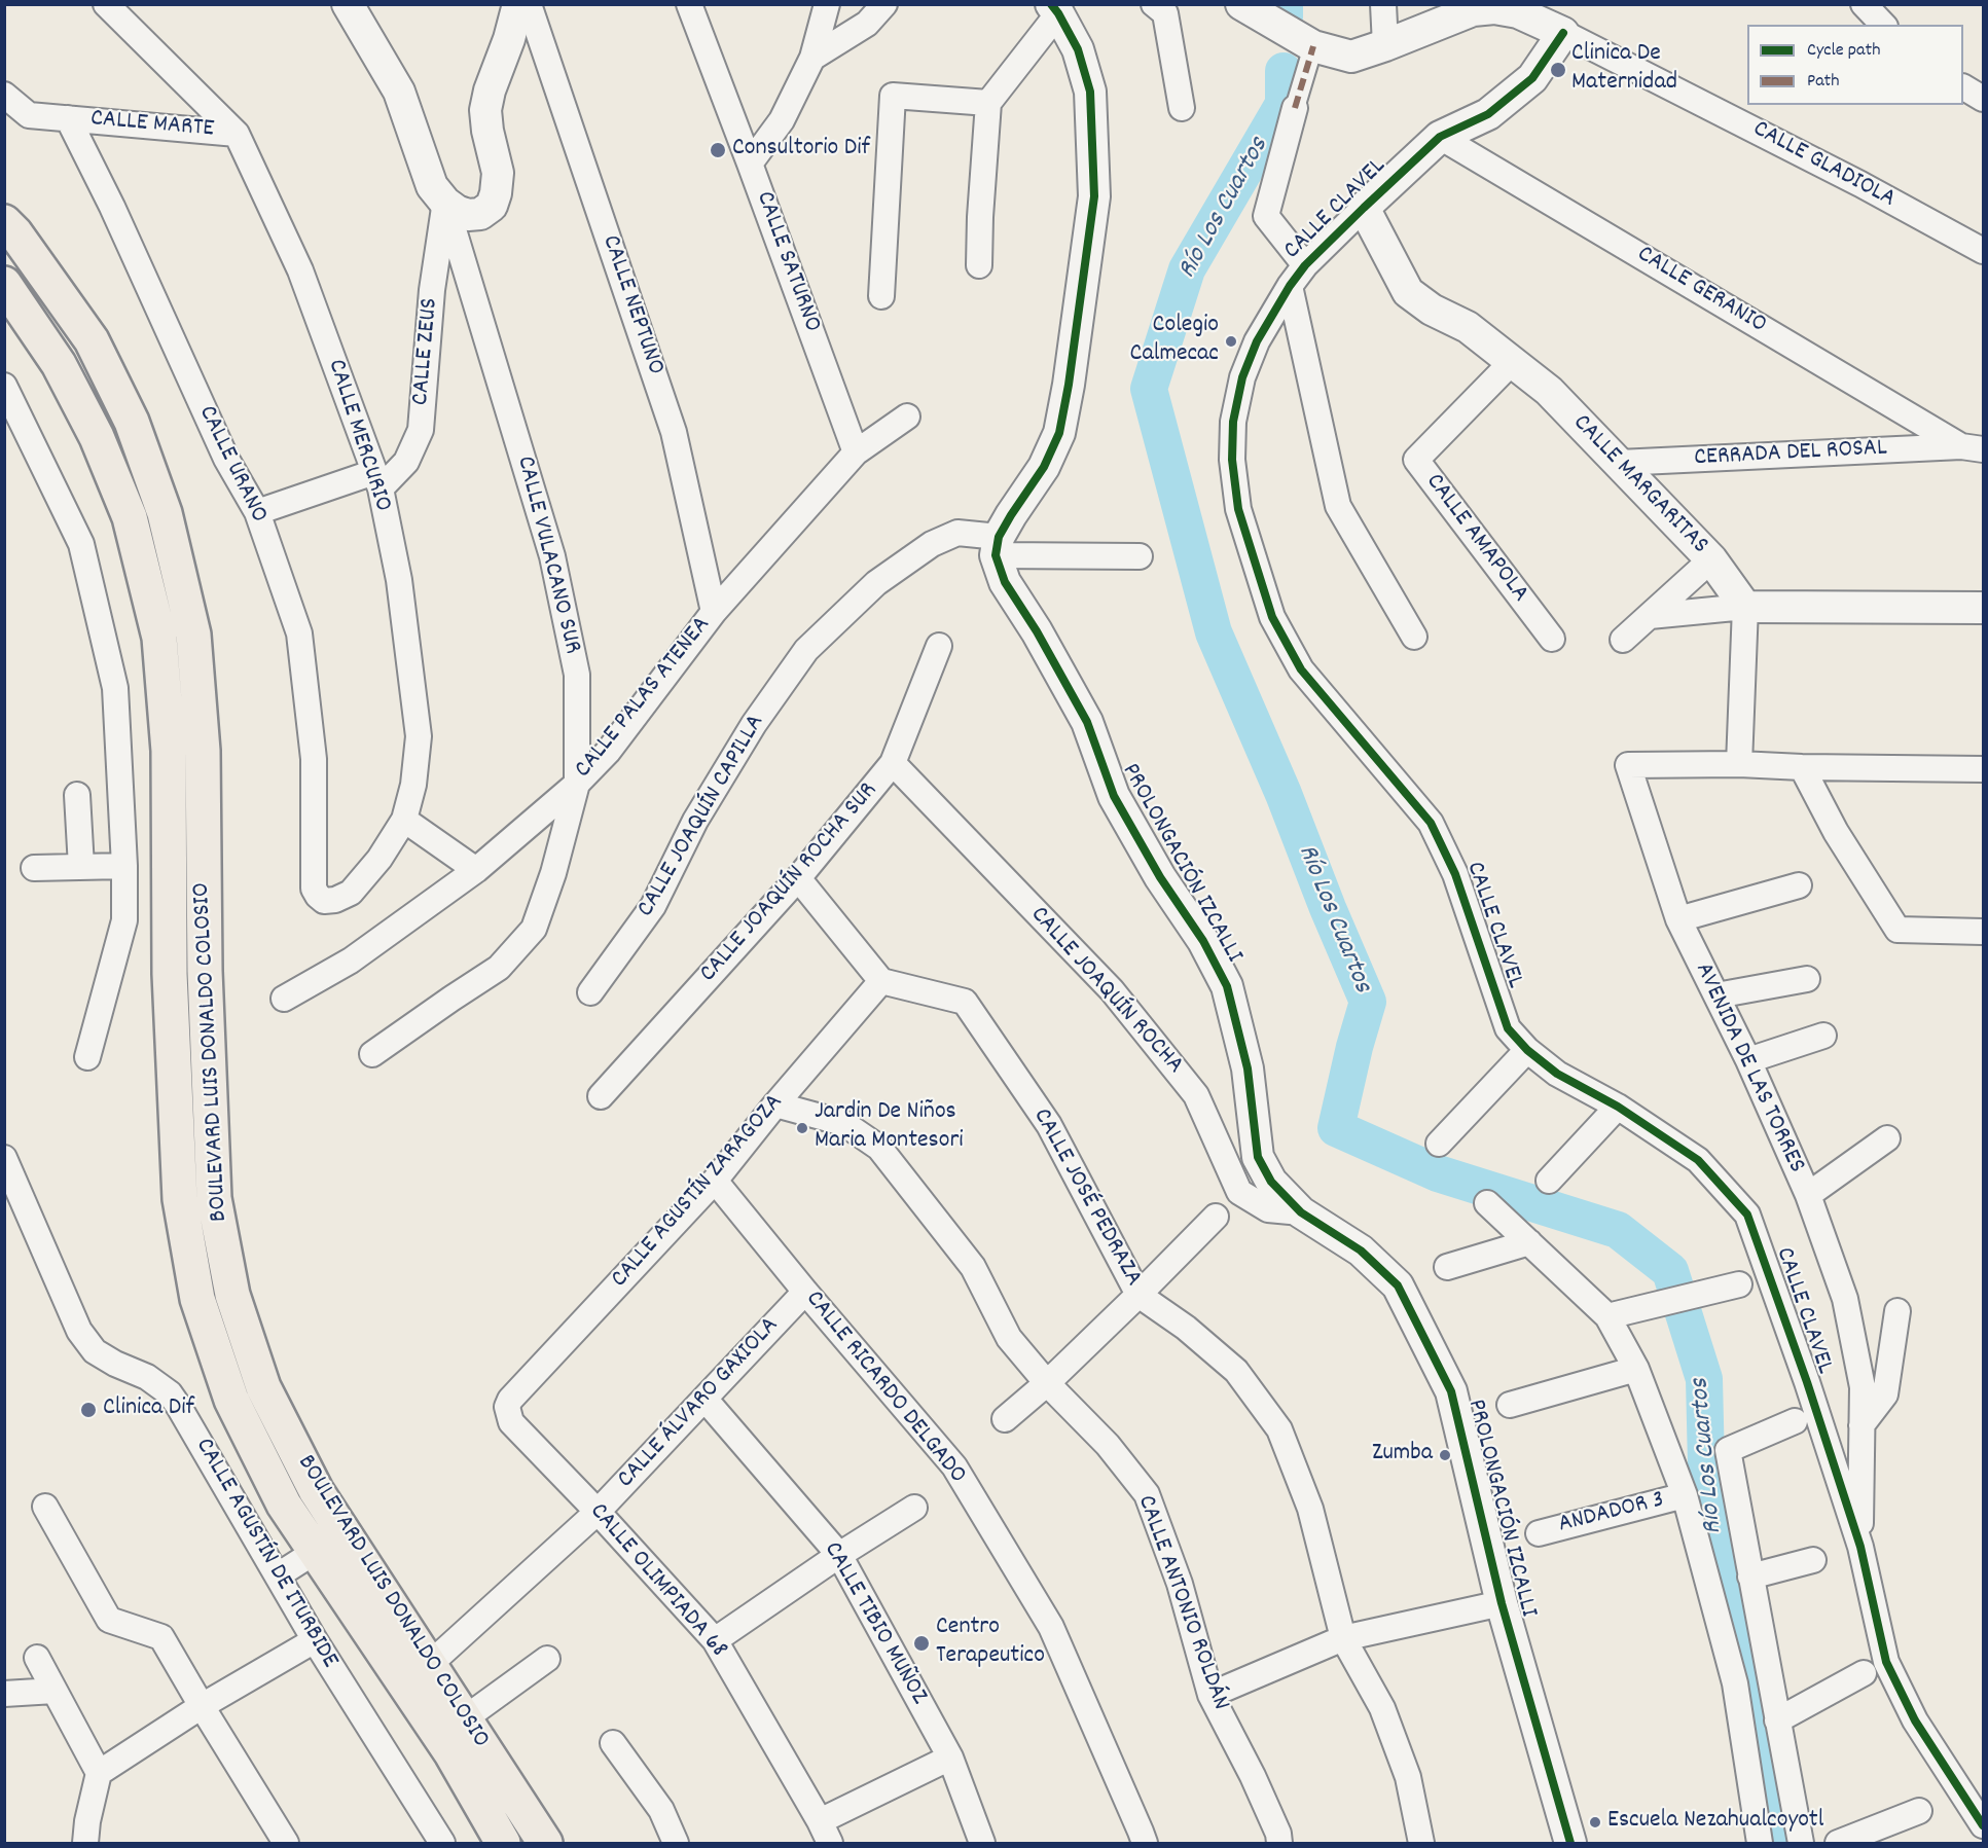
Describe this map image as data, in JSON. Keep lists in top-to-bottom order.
{
  "streets": {
    "highway": ["BOULEVARD LUIS DONALDO COLOSIO"],
    "street": [
      "CALLE MARTE",
      "CALLE GLADIOLA",
      "CALLE CLAVEL",
      "CALLE SATURNO",
      "CALLE GERANIO",
      "CALLE NEPTUNO",
      "CALLE ZEUS",
      "CALLE MERCURIO",
      "CERRADA DEL ROSAL",
      "CALLE URANO",
      "CALLE MARGARITAS",
      "CALLE AMAPOLA",
      "CALLE VULACANO SUR",
      "CALLE PALAS ATENEA",
      "CALLE JOAQUÍN CAPILLA",
      "PROLONGACIÓN IZCALLI",
      "CALLE JOAQUÍN ROCHA SUR",
      "CALLE JOAQUÍN ROCHA",
      "AVENIDA DE LAS TORRES",
      "CALLE AGUSTÍN ZARAGOZA",
      "CALLE JOSÉ PEDRAZA",
      "CALLE RICARDO DELGADO",
      "CALLE ÁLVARO GAXIOLA",
      "ANDADOR 3",
      "CALLE AGUSTÍN DE ITURBIDE",
      "CALLE OLIMPIADA 68",
      "CALLE ANTONIO ROLDÁN",
      "CALLE TIBIO MUÑOZ"
    ]
  },
  "crossings": [
    ["CALLE MARTE", "CALLE MERCURIO"],
    ["CALLE MARTE", "CALLE URANO"],
    ["CALLE GLADIOLA", "CALLE CLAVEL"],
    ["CALLE CLAVEL", "CALLE GERANIO"],
    ["CALLE CLAVEL", "CALLE MARGARITAS"],
    ["CALLE CLAVEL", "AVENIDA DE LAS TORRES"],
    ["CALLE SATURNO", "CALLE PALAS ATENEA"],
    ["CALLE GERANIO", "CERRADA DEL ROSAL"],
    ["CALLE NEPTUNO", "CALLE PALAS ATENEA"],
    ["CALLE ZEUS", "CALLE MERCURIO"],
    ["CALLE ZEUS", "CALLE VULACANO SUR"],
    ["CALLE MERCURIO", "CALLE URANO"],
    ["CERRADA DEL ROSAL", "CALLE MARGARITAS"],
    ["CALLE MARGARITAS", "CALLE AMAPOLA"],
    ["CALLE VULACANO SUR", "CALLE PALAS ATENEA"],
    ["CALLE JOAQUÍN CAPILLA", "PROLONGACIÓN IZCALLI"],
    ["PROLONGACIÓN IZCALLI", "CALLE JOAQUÍN ROCHA"],
    ["CALLE JOAQUÍN ROCHA SUR", "CALLE JOAQUÍN ROCHA"],
    ["BOULEVARD LUIS DONALDO COLOSIO", "CALLE ÁLVARO GAXIOLA"],
    ["CALLE AGUSTÍN ZARAGOZA", "CALLE JOSÉ PEDRAZA"],
    ["CALLE AGUSTÍN ZARAGOZA", "CALLE RICARDO DELGADO"],
    ["CALLE AGUSTÍN ZARAGOZA", "CALLE OLIMPIADA 68"],
    ["CALLE AGUSTÍN ZARAGOZA", "CALLE ANTONIO ROLDÁN"],
    ["CALLE RICARDO DELGADO", "CALLE ÁLVARO GAXIOLA"],
    ["CALLE ÁLVARO GAXIOLA", "CALLE OLIMPIADA 68"],
    ["CALLE ÁLVARO GAXIOLA", "CALLE TIBIO MUÑOZ"]
  ],
  "water": ["Río Los Cuartos"],
  "places": [
    "Clinica De Maternidad",
    "Consultorio Dif",
    "Colegio Calmecac",
    "Jardin De Niños Maria Montesori",
    "Clinica Dif",
    "Zumba",
    "Centro Terapeutico",
    "Escuela Nezahualcoyotl"
  ],
  "legend": ["Cycle path", "Path"]
}
